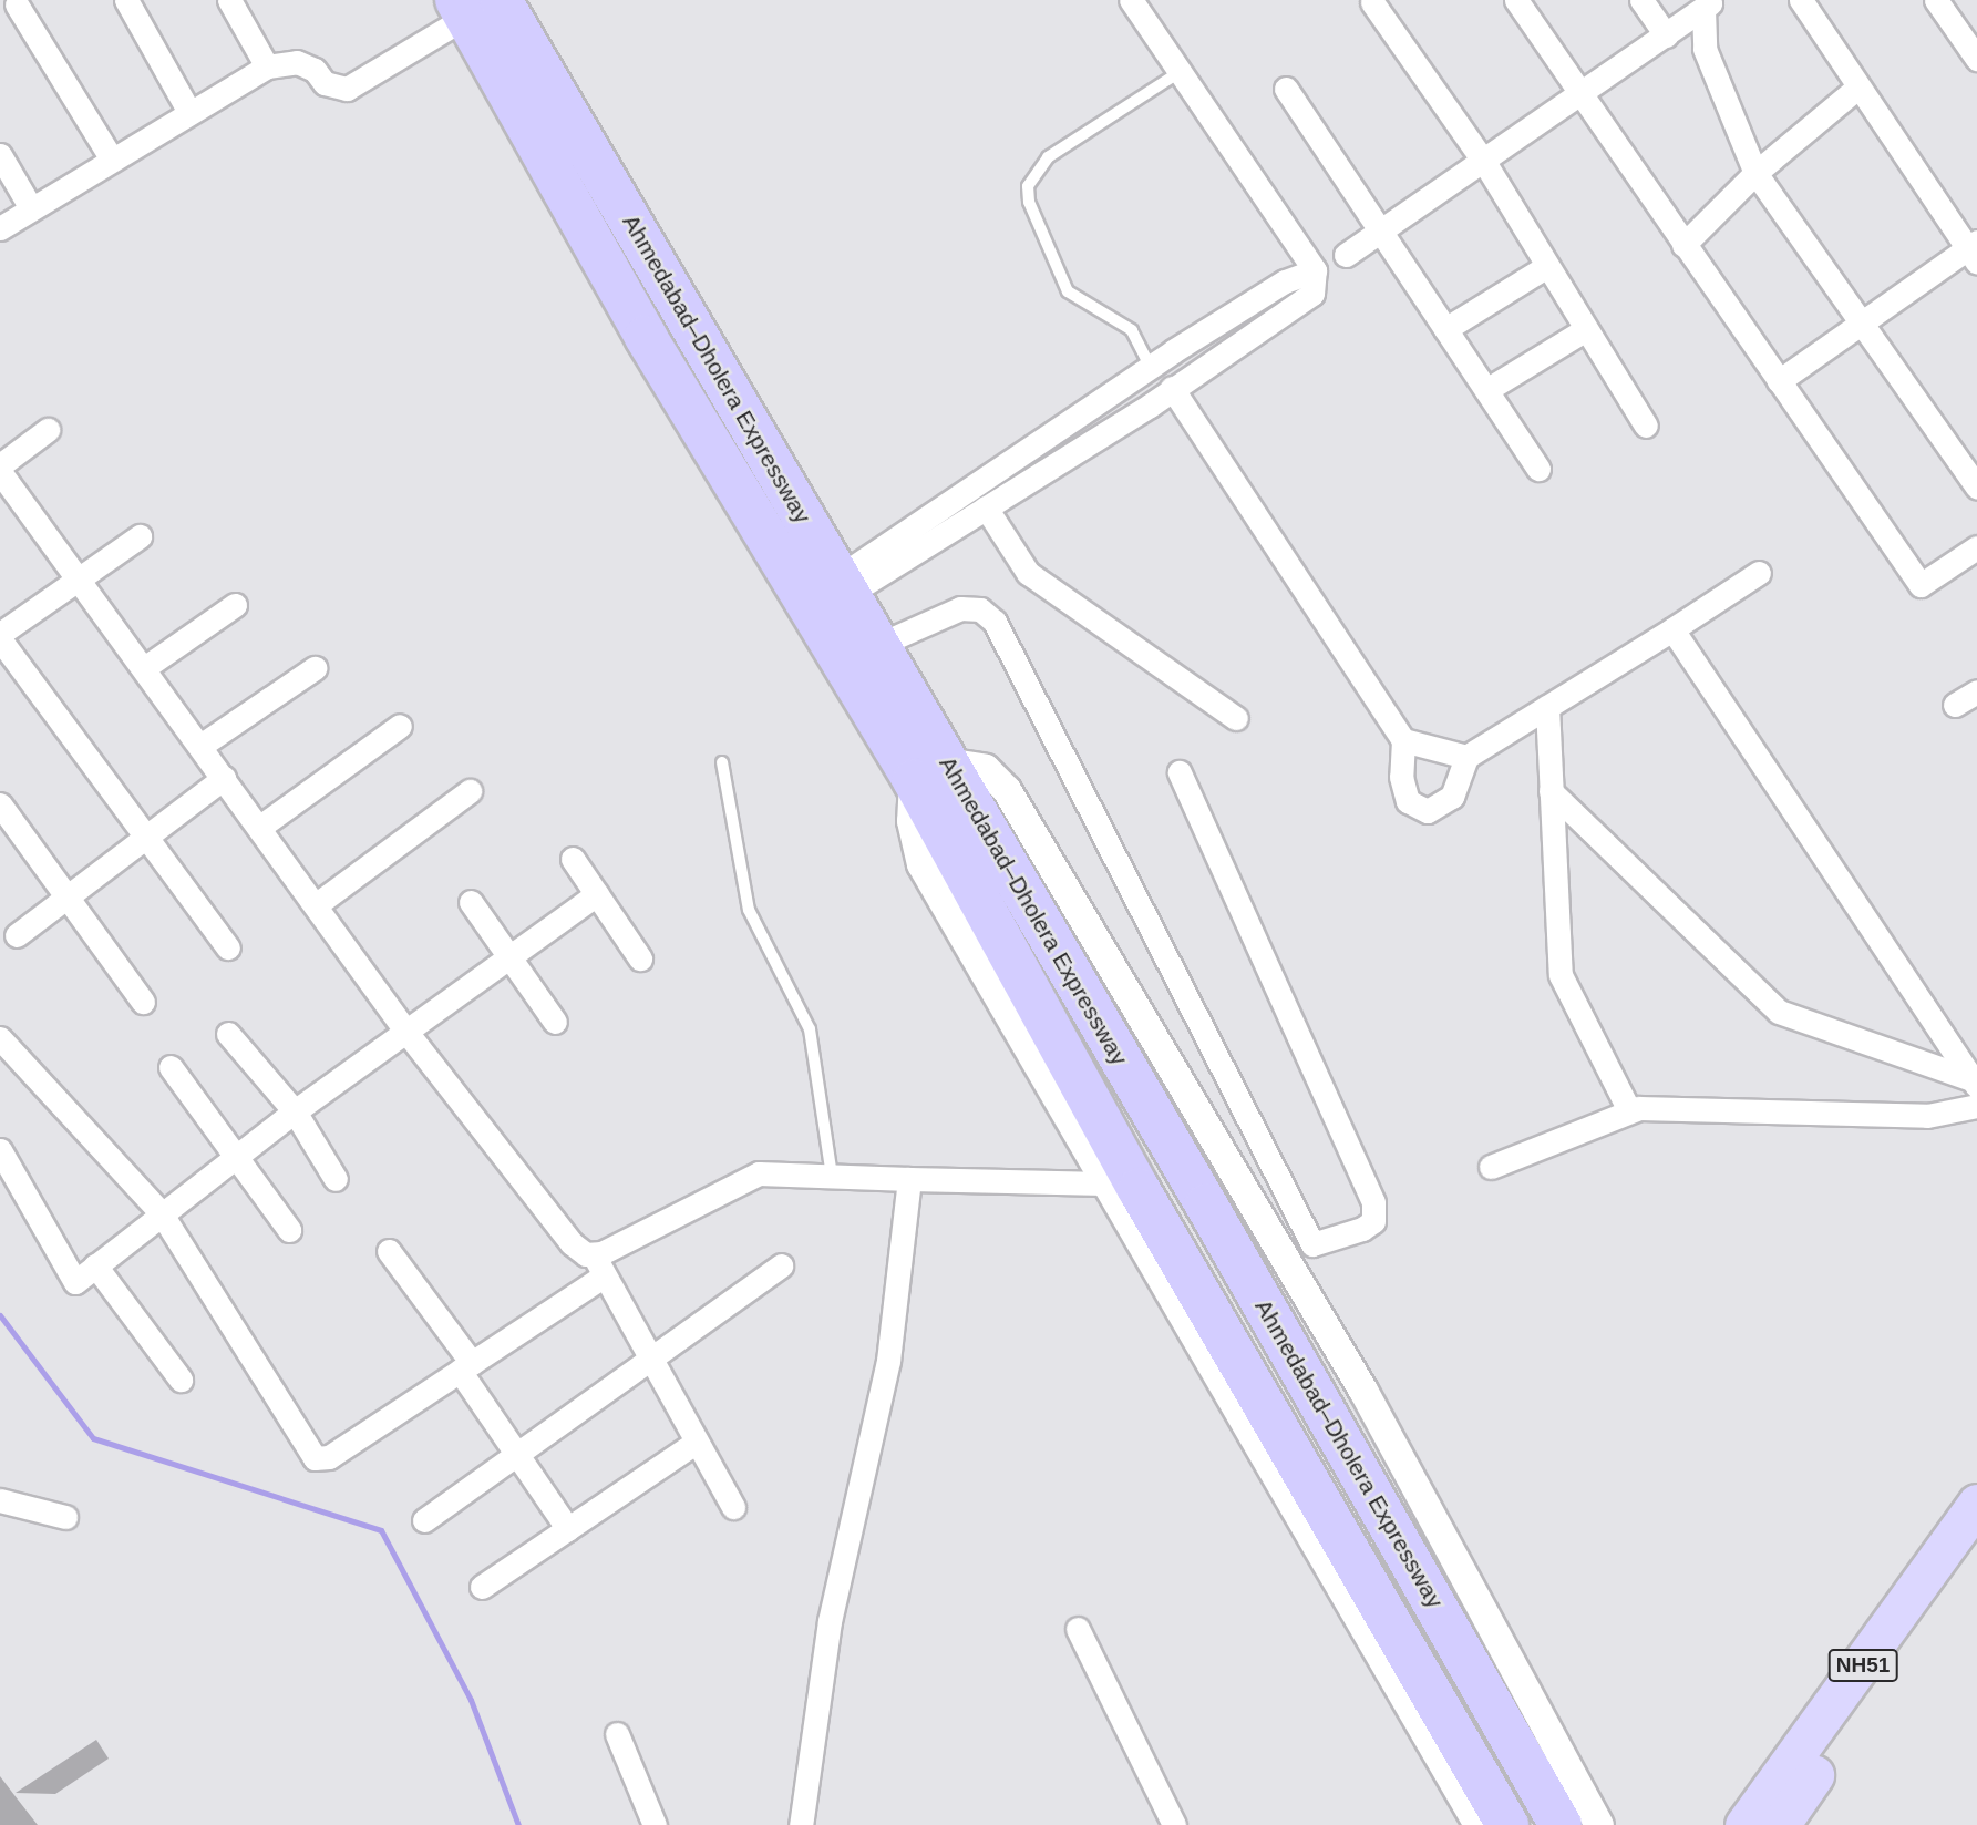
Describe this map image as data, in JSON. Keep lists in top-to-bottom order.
{
  "streets": {
    "highway": ["Ahmedabad–Dholera Expressway", "NH51"]
  }
}
